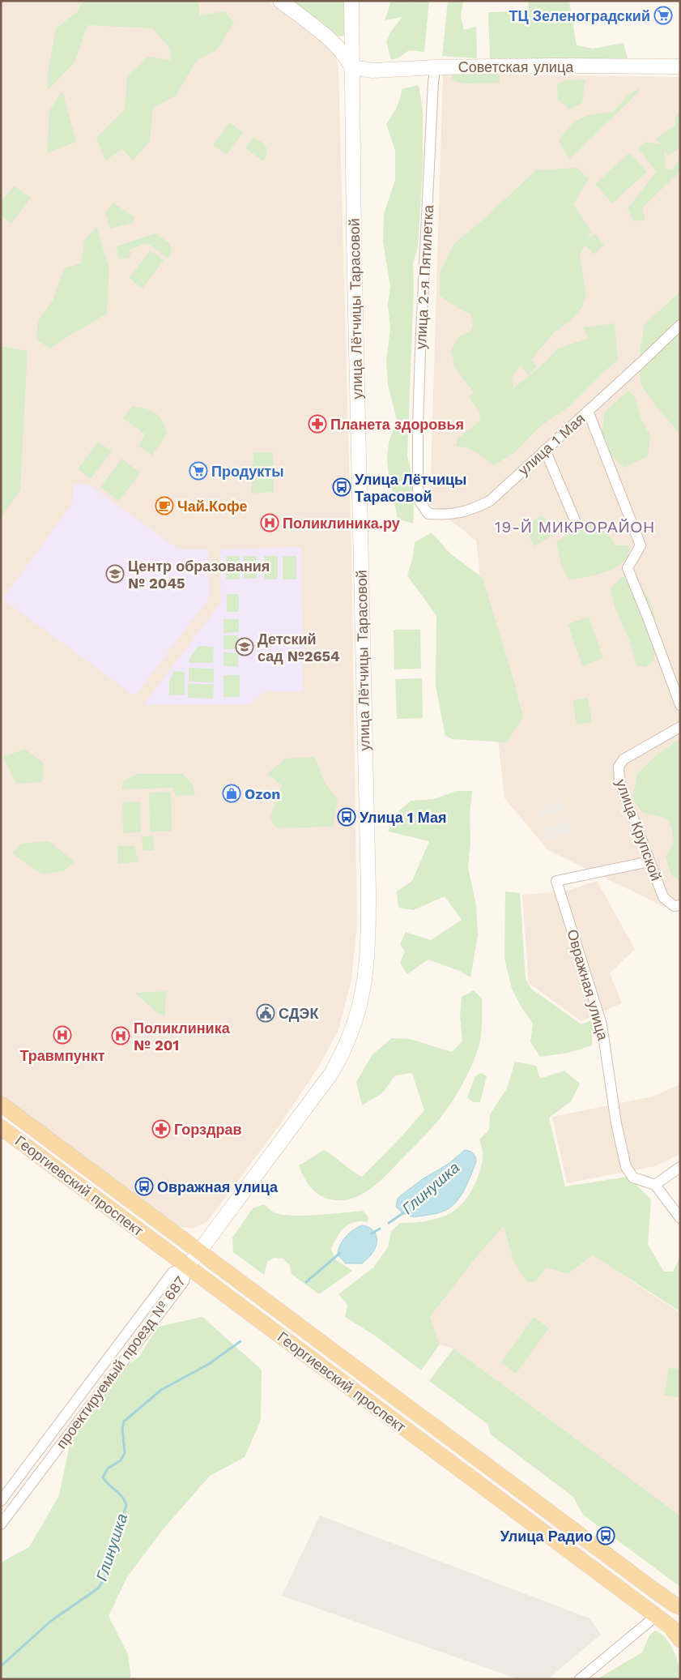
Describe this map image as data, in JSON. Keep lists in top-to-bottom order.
{
  "streets": {
    "main road": ["Советская улица", "улица Лётчицы Тарасовой", "Георгиевский проспект"],
    "street": [
      "улица 2-я Пятилетка",
      "улица 1 Мая",
      "улица Крупской",
      "Овражная улица",
      "проектируемый проезд № 687"
    ]
  },
  "crossings": [
    ["Советская улица", "улица 2-я Пятилетка"],
    ["Советская улица", "улица Лётчицы Тарасовой"],
    ["улица 2-я Пятилетка", "улица 1 Мая"],
    ["улица Лётчицы Тарасовой", "Георгиевский проспект"],
    ["улица Лётчицы Тарасовой", "проектируемый проезд № 687"],
    ["улица Крупской", "Овражная улица"],
    ["Георгиевский проспект", "проектируемый проезд № 687"]
  ],
  "districts": ["19-Й МИКРОРАЙОН"],
  "water": ["Глинушка"],
  "places": {
    "supermarket": ["ТЦ Зеленоградский", "Продукты"],
    "pharmacy": ["Планета здоровья", "Горздрав"],
    "bus stop": [
      "Улица Лётчицы Тарасовой",
      "Улица 1 Мая",
      "Овражная улица",
      "Улица Радио"
    ],
    "cafe": ["Чай.Кофе"],
    "hospital": ["Поликлиника.ру", "Травмпункт", "Поликлиника № 201"],
    "school or university": ["Центр образования № 2045", "Детский сад №2654"],
    "shop": ["Ozon"],
    "public building": ["СДЭК"]
  }
}
